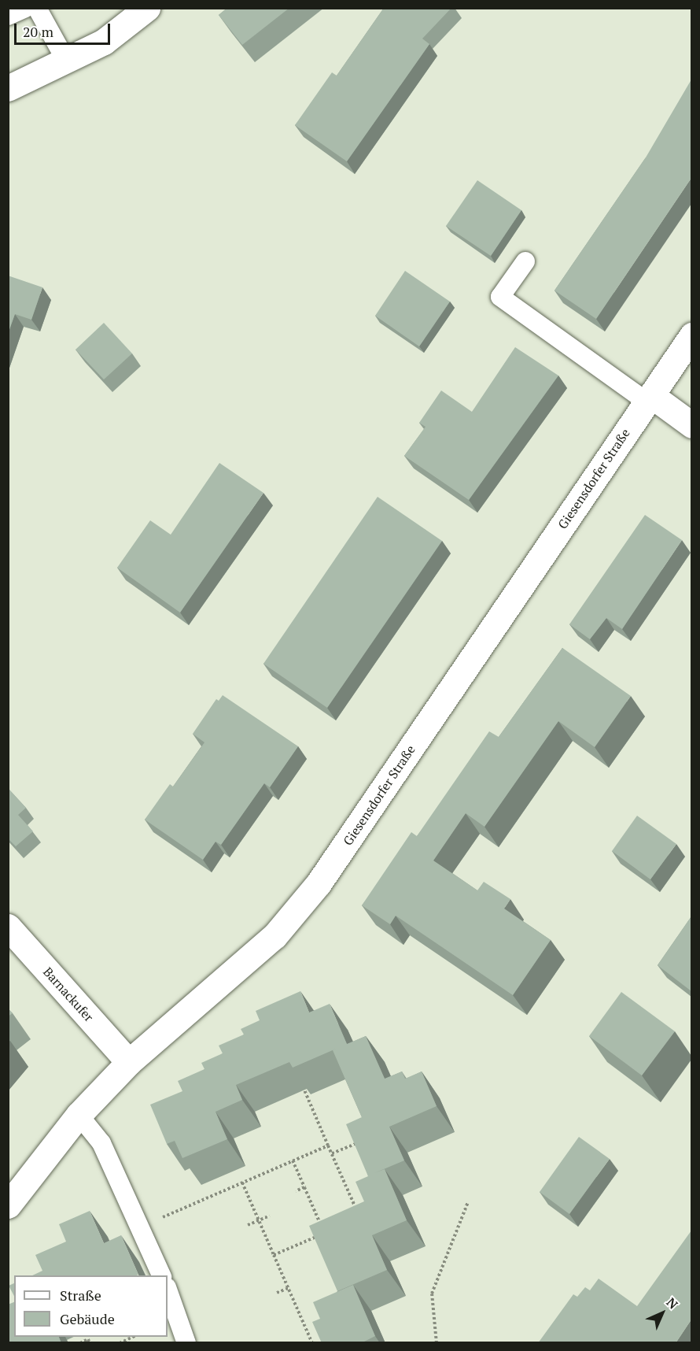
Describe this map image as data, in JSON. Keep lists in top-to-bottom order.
{
  "streets": {
    "street": ["Giesensdorfer Straße", "Barnackufer"]
  },
  "crossings": [
    ["Giesensdorfer Straße", "Barnackufer"]
  ],
  "legend": ["Straße", "Gebäude"],
  "scale_bar": "20 m",
  "north": "top right"
}
